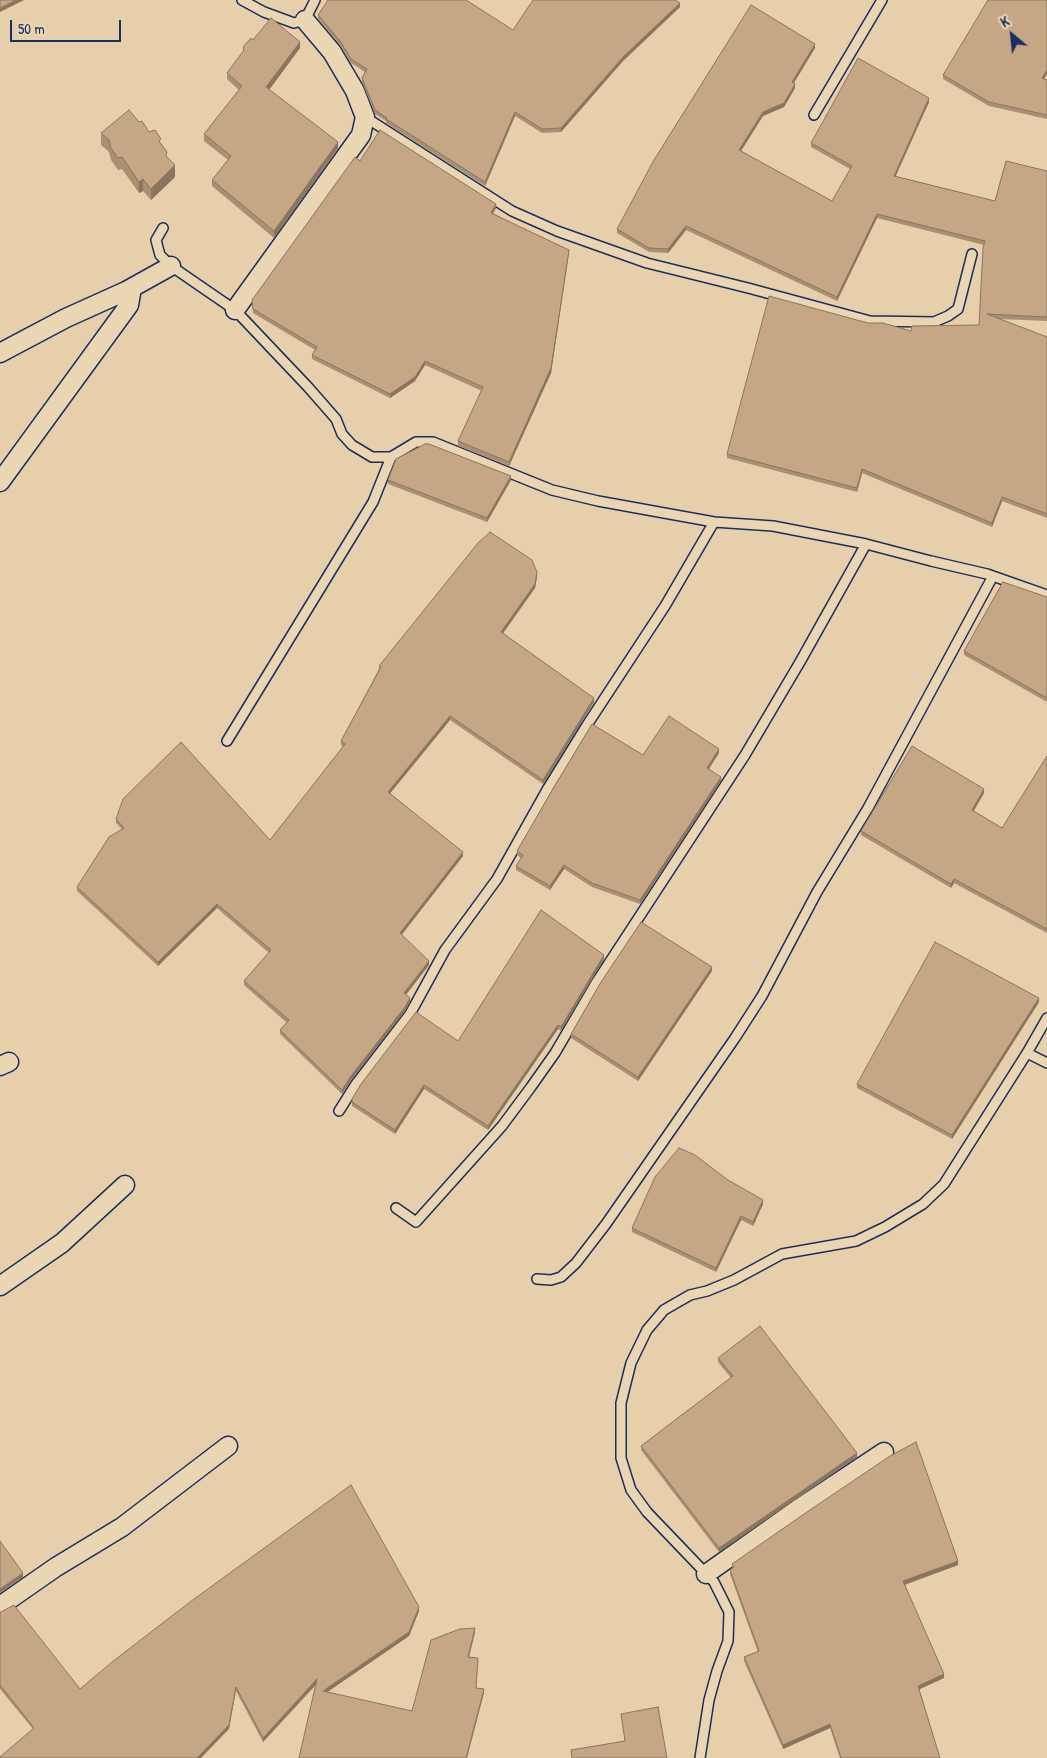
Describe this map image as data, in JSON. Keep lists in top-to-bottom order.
{
  "scale_bar": "50 m",
  "north": "top left"
}
